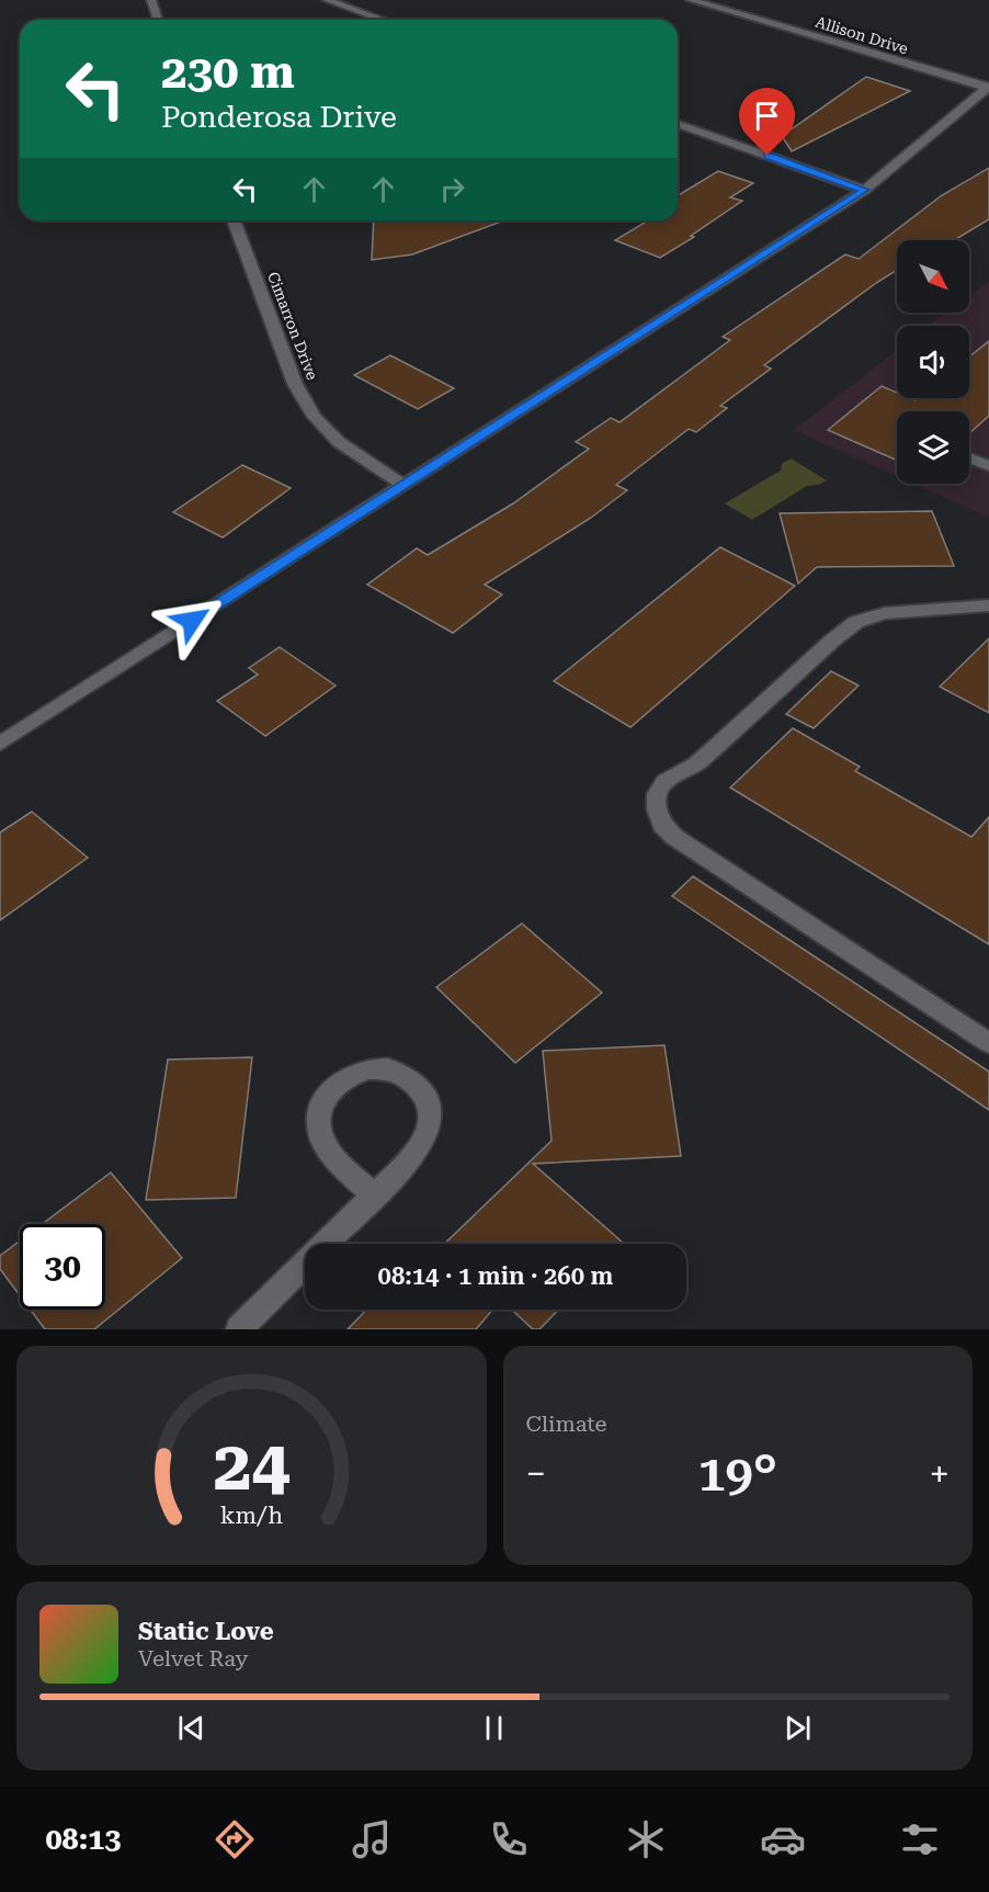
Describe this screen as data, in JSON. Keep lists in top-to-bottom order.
{
  "streets": {
    "street": ["Allison Drive", "Cimarron Drive"]
  },
  "north": "bottom right",
  "page": {
    "turn": ["230 m", "Ponderosa Drive"],
    "limit": "30",
    "trip": "08:14 · 1 min · 260 m",
    "tile": "Climate",
    "heat": ["−", "19°", "+"],
    "song": ["Static Love", "Velvet Ray"],
    "tabs": "08:13",
    "gauge": ["24", "km/h"]
  }
}
